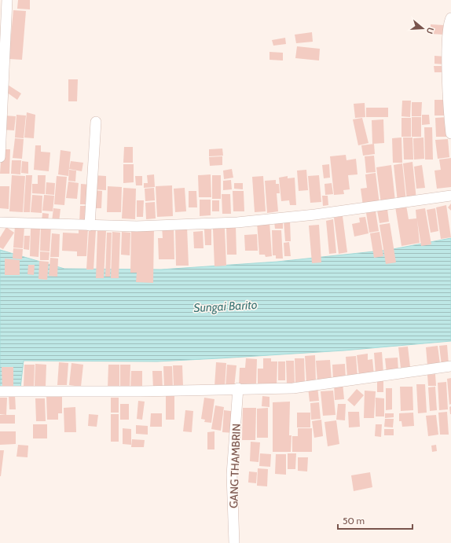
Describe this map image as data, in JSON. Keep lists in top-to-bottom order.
{
  "streets": {
    "street": ["GANG THAMBRIN"]
  },
  "water": ["Sungai Barito"],
  "scale_bar": "50 m",
  "north": "right"
}
